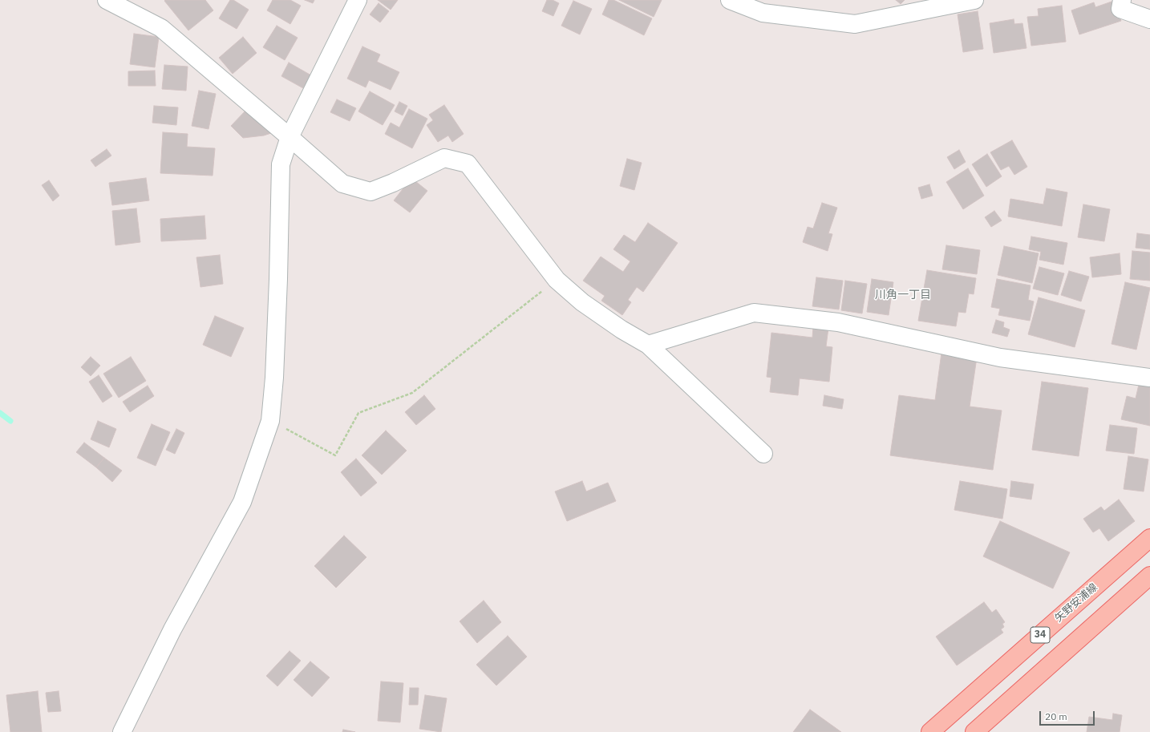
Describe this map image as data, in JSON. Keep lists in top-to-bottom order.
{
  "streets": {
    "main road": ["矢野安浦線", "34"]
  },
  "districts": ["川角一丁目"],
  "scale_bar": "20 m"
}
